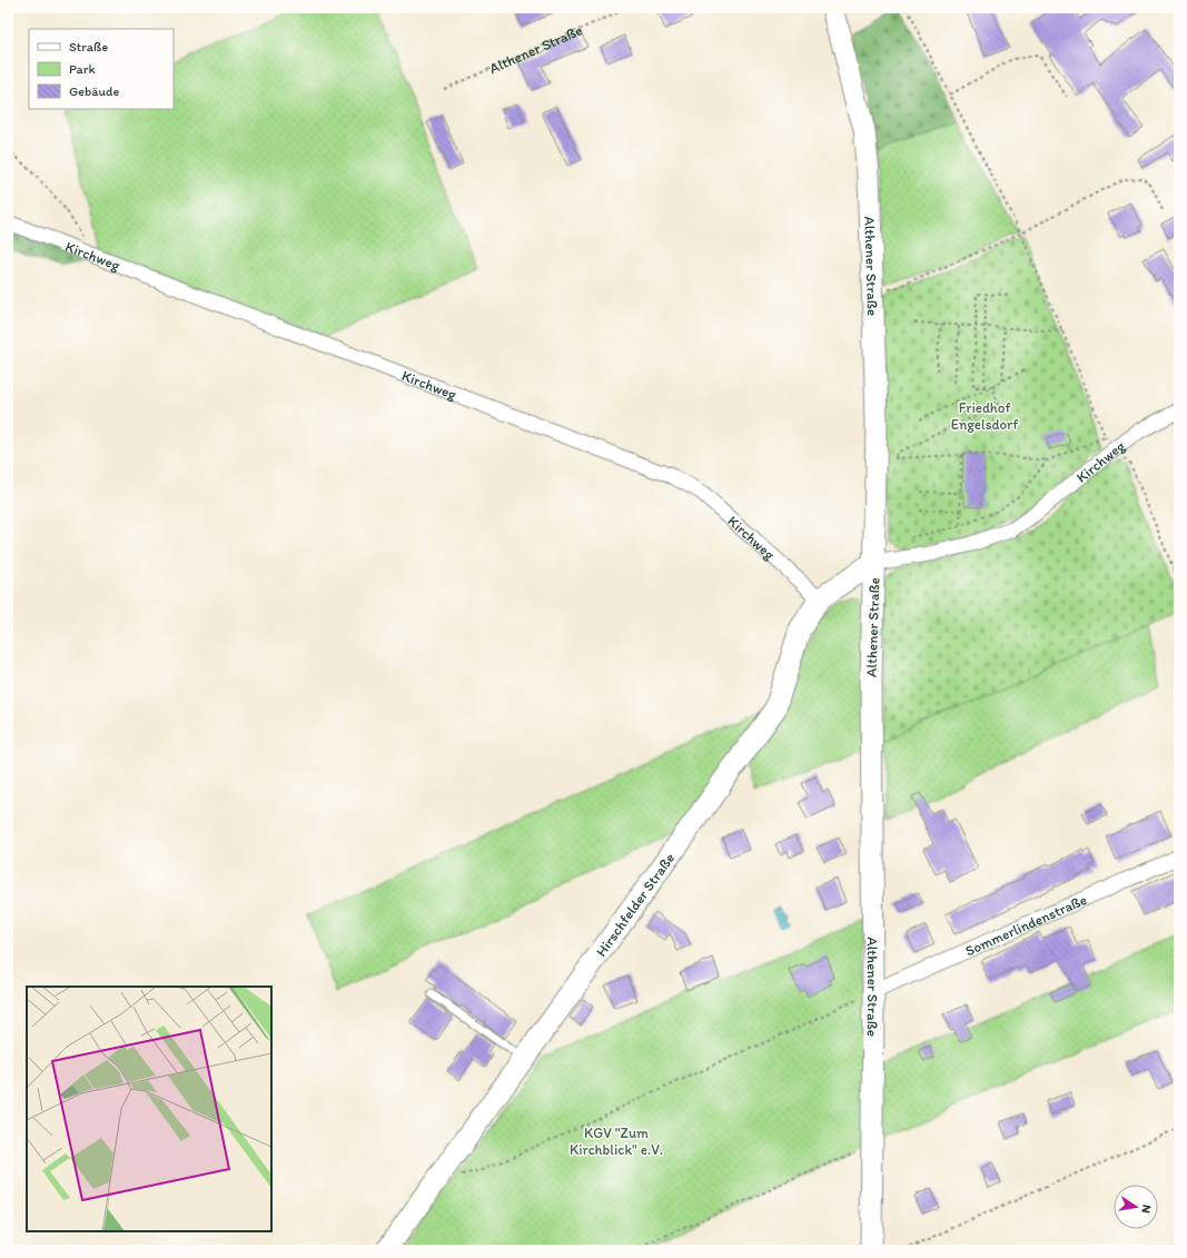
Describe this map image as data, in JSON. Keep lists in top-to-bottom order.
{
  "streets": {
    "main road": ["Althener Straße", "Hirschfelder Straße"],
    "street": ["Kirchweg", "Sommerlindenstraße"]
  },
  "crossings": [
    ["Althener Straße", "Kirchweg"],
    ["Althener Straße", "Hirschfelder Straße"],
    ["Althener Straße", "Sommerlindenstraße"],
    ["Kirchweg", "Hirschfelder Straße"]
  ],
  "parks": ["Friedhof Engelsdorf", "KGV \"Zum Kirchblick\" e.V."],
  "legend": ["Straße", "Park", "Gebäude"],
  "north": "right"
}
